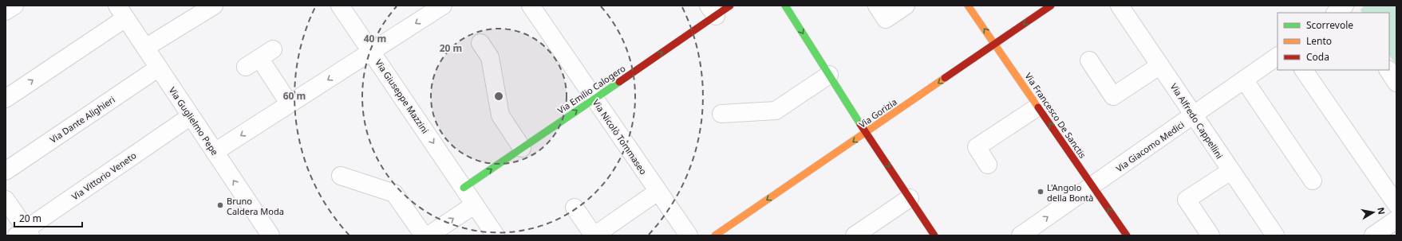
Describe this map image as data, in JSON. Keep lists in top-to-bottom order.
{
  "streets": {
    "street": [
      "Via Emilio Calogero",
      "Via Giuseppe Mazzini",
      "Via Gorizia",
      "Via Francesco De Sanctis",
      "Via Dante Alighieri",
      "Via Guglielmo Pepe",
      "Via Alfredo Cappellini",
      "Via Nicolò Tommaseo",
      "Via Giacomo Medici",
      "Via Vittorio Veneto"
    ]
  },
  "crossings": [
    ["Via Emilio Calogero", "Via Giuseppe Mazzini"],
    ["Via Emilio Calogero", "Via Nicolò Tommaseo"],
    ["Via Gorizia", "Via Francesco De Sanctis"],
    ["Via Francesco De Sanctis", "Via Giacomo Medici"],
    ["Via Dante Alighieri", "Via Guglielmo Pepe"],
    ["Via Guglielmo Pepe", "Via Vittorio Veneto"],
    ["Via Alfredo Cappellini", "Via Giacomo Medici"]
  ],
  "one_way": [
    "Via Emilio Calogero",
    "Via Gorizia",
    "Via Francesco De Sanctis",
    "Via Guglielmo Pepe"
  ],
  "places": ["L'Angolo della Bontà", "Bruno Caldera Moda"],
  "legend": ["Scorrevole", "Lento", "Coda"],
  "scale_bar": "20 m",
  "north": "right",
  "rings": ["40 m", "20 m", "60 m"]
}
